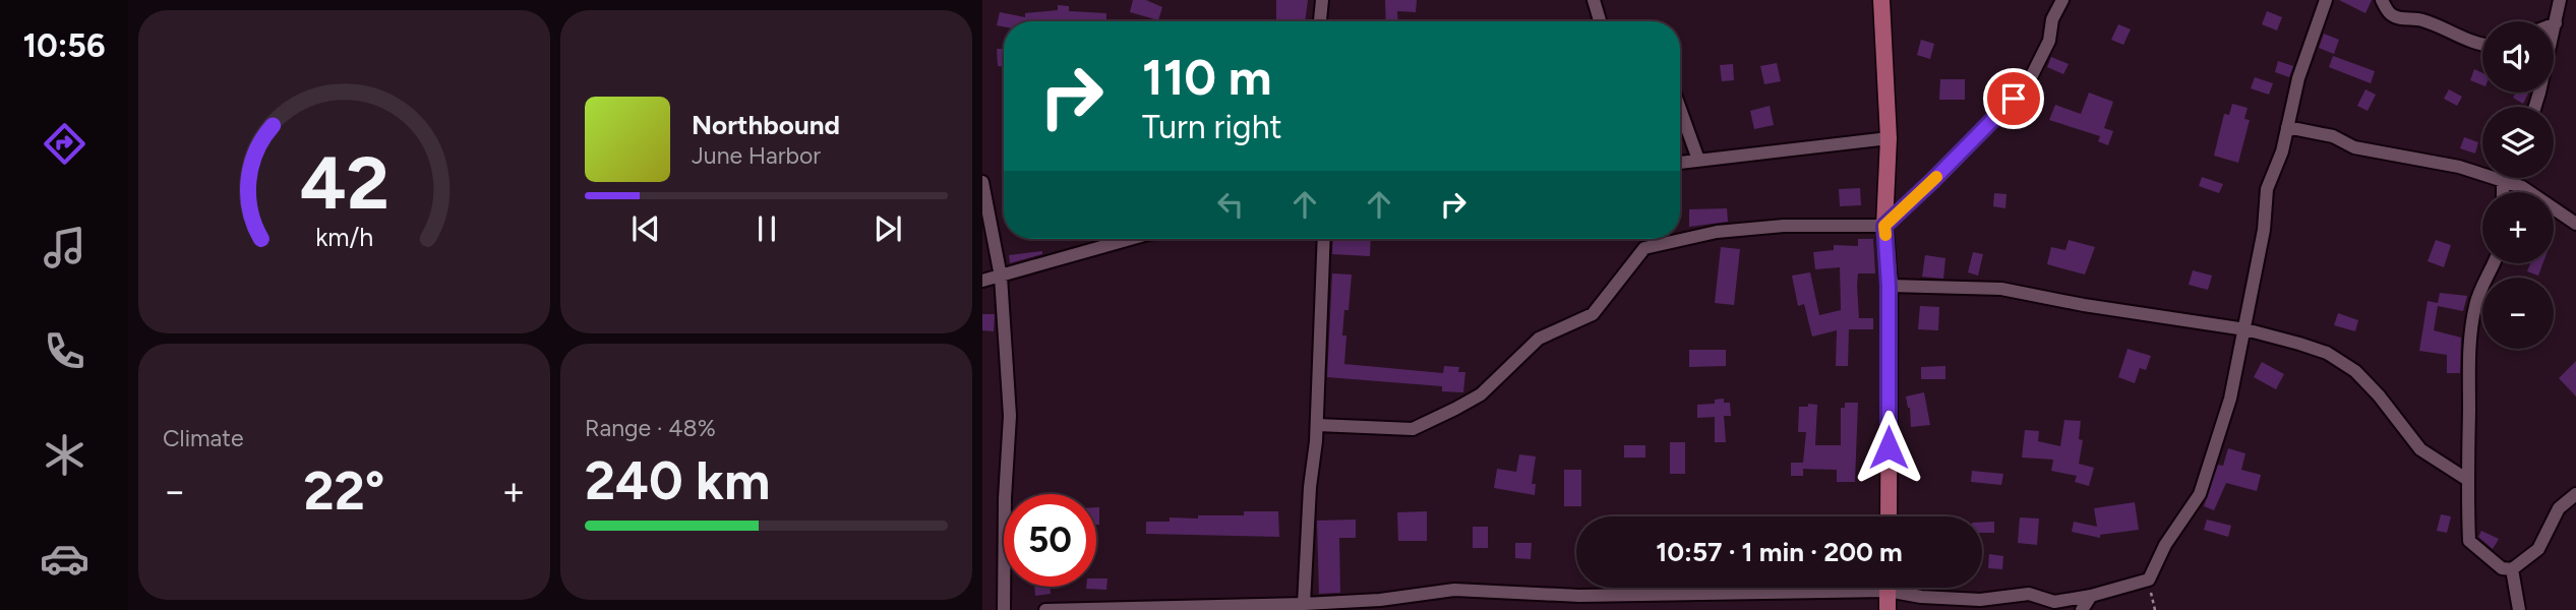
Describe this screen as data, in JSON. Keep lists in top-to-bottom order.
{
  "page": {
    "tabs": "10:56",
    "map_buttons": ["+", "−"],
    "turn": ["110 m", "Turn right"],
    "song": ["Northbound", "June Harbor"],
    "tile": [
      "Climate",
      ["Range · 48%", "240 km"]
    ],
    "heat": ["−", "22°", "+"],
    "limit": "50",
    "trip": "10:57 · 1 min · 200 m",
    "gauge": ["42", "km/h"]
  }
}
